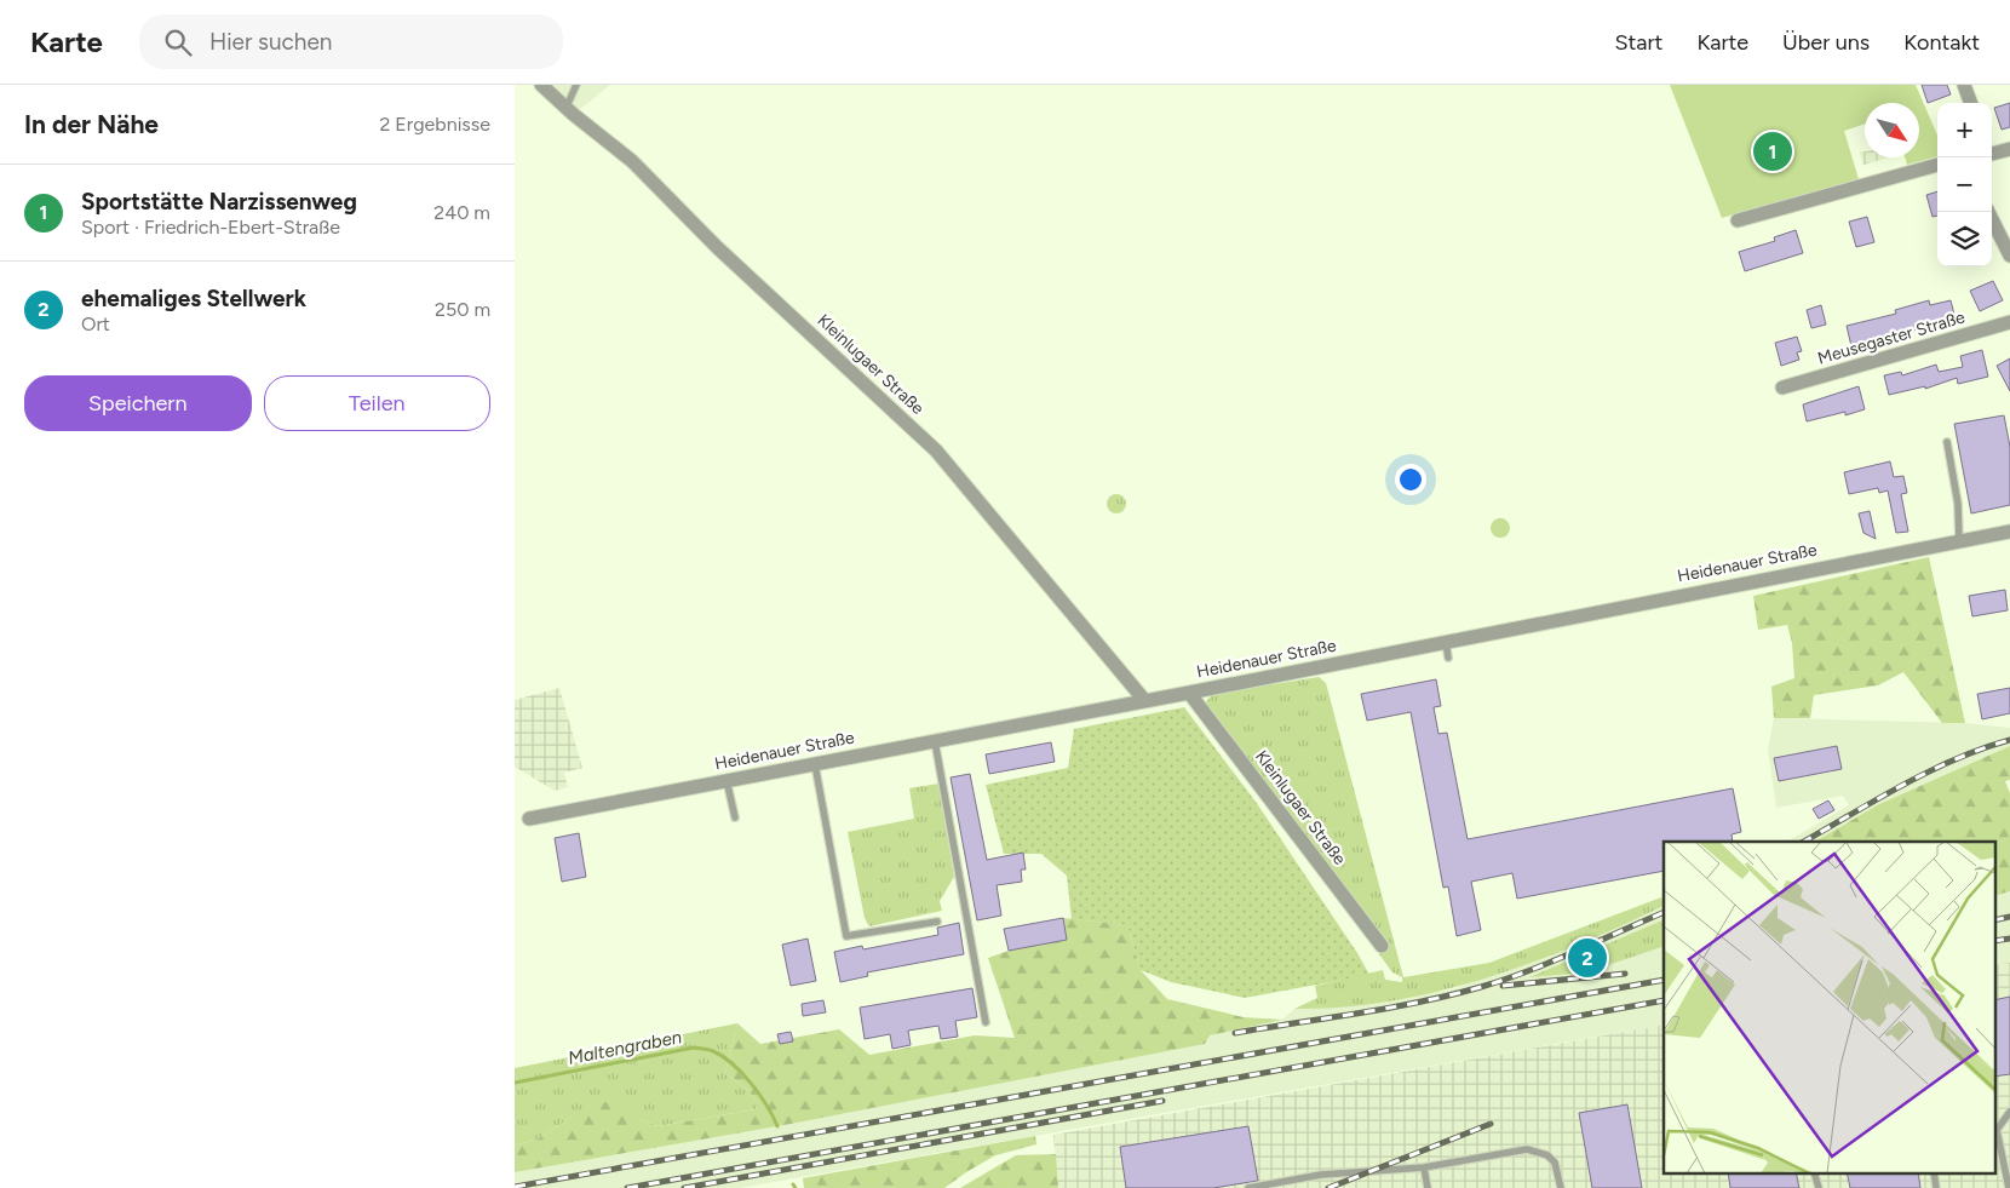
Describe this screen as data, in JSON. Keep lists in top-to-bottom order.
{
  "streets": {
    "street": ["Meusegaster Straße", "Kleinlugaer Straße", "Heidenauer Straße"]
  },
  "crossings": [
    ["Kleinlugaer Straße", "Heidenauer Straße"]
  ],
  "water": ["Maltengraben"],
  "north": "bottom right",
  "page": {
    "header": "Karte",
    "search": "Hier suchen",
    "nav": [
      "Start",
      "Karte",
      "Über uns",
      "Kontakt"
    ],
    "heading": ["In der Nähe", "2 Ergebnisse"],
    "map_buttons": ["+", "−"],
    "pins": ["1", "2"],
    "list": [
      {
        "mark": "1",
        "name": "Sportstätte Narzissenweg",
        "note": "Sport · Friedrich-Ebert-Straße",
        "value": "240 m"
      },
      {
        "mark": "2",
        "name": "ehemaliges Stellwerk",
        "note": "Ort",
        "value": "250 m"
      }
    ],
    "buttons": ["Speichern", "Teilen"]
  }
}
